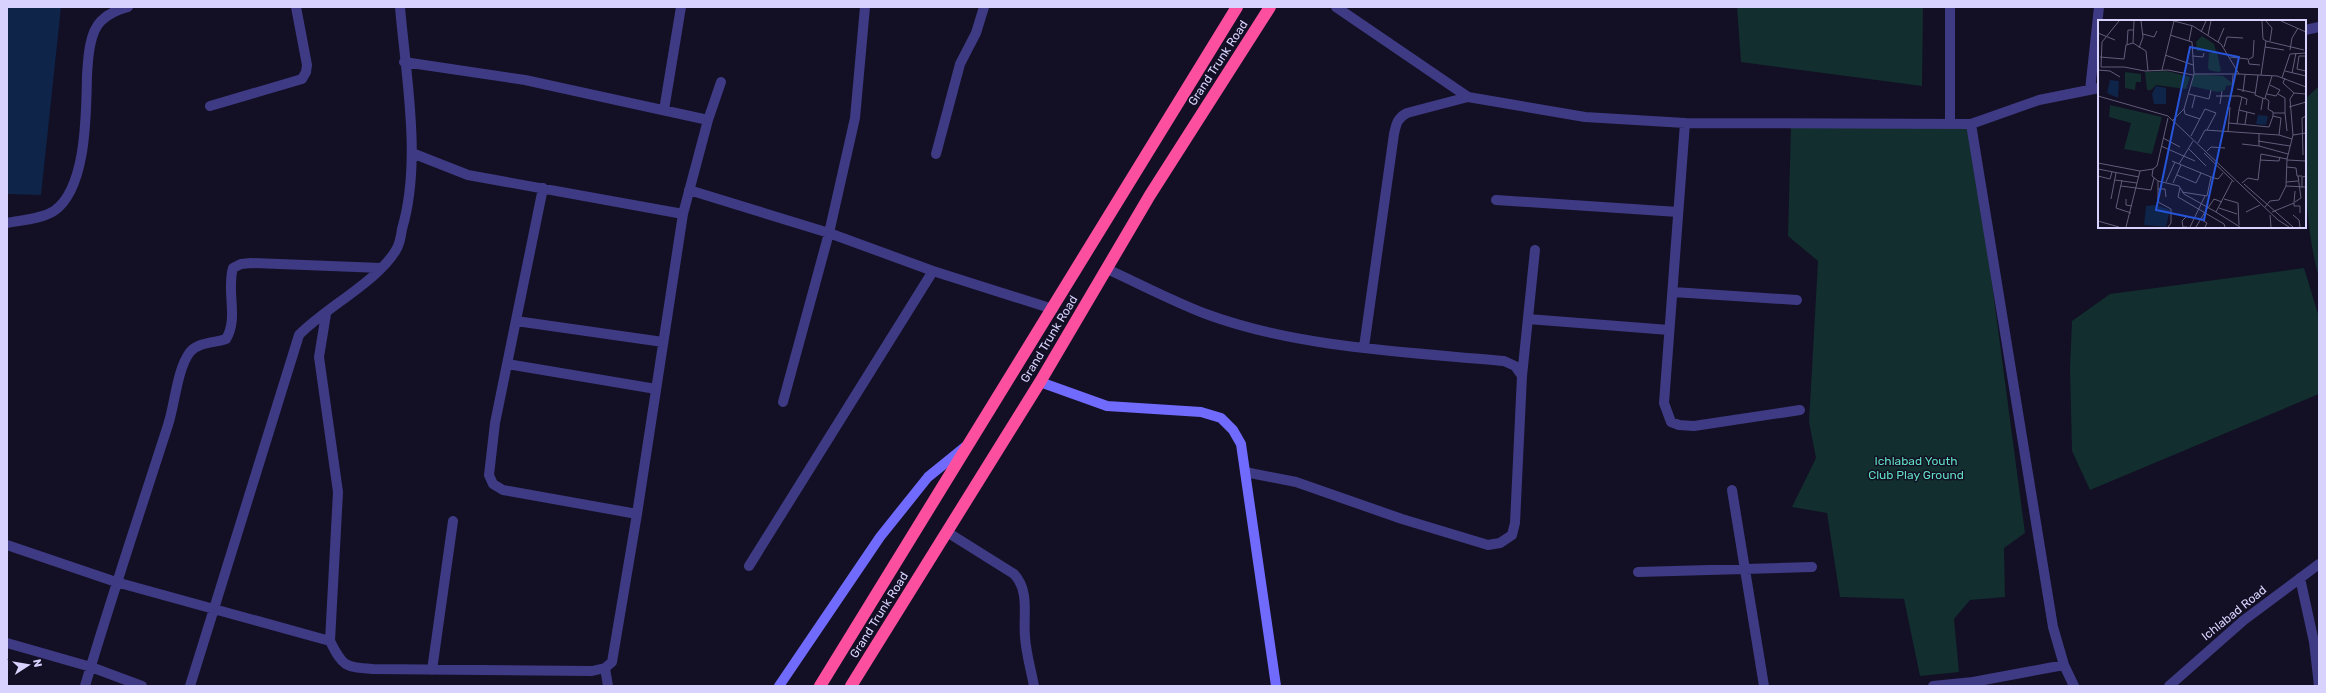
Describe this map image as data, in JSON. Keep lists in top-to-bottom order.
{
  "streets": {
    "highway": ["Grand Trunk Road"],
    "street": ["Ichlabad Road"]
  },
  "parks": ["Ichlabad Youth Club Play Ground"],
  "north": "right"
}
